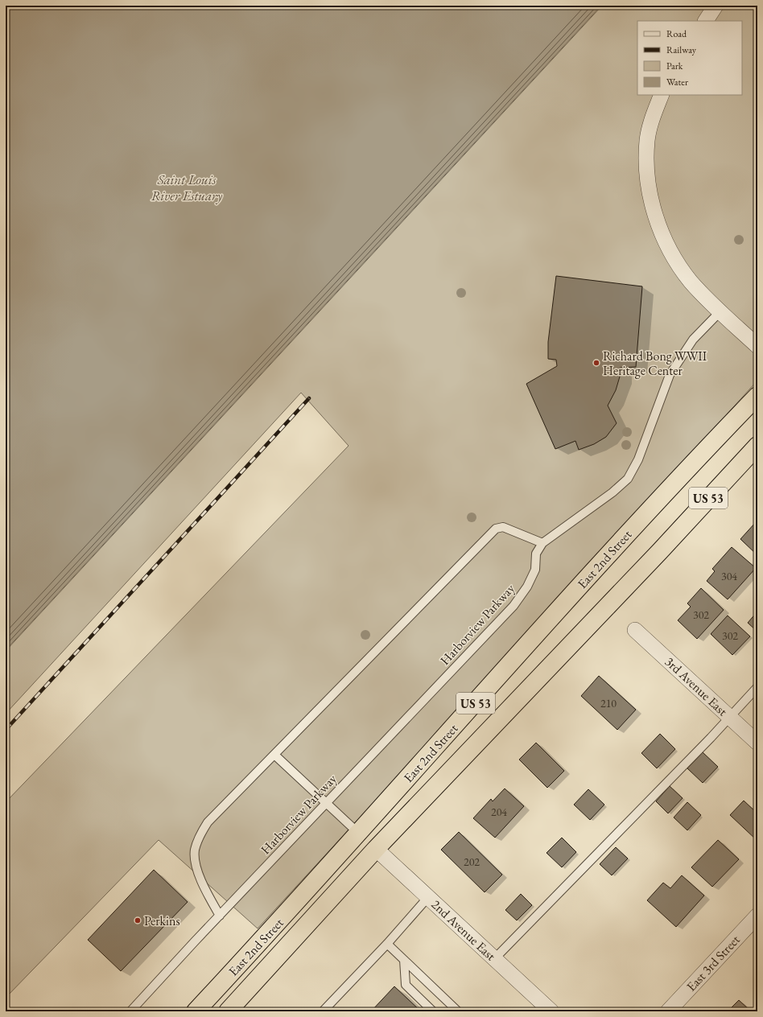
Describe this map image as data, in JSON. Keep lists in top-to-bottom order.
{
  "streets": {
    "highway": ["US 53", "East 2nd Street"],
    "street": ["3rd Avenue East", "2nd Avenue East", "East 3rd Street"],
    "lane": ["Harborview Parkway"]
  },
  "crossings": [
    ["East 2nd Street", "2nd Avenue East"]
  ],
  "water": ["Saint Louis River Estuary"],
  "places": ["Richard Bong WWII Heritage Center", "Perkins"],
  "house_numbers": [
    "304",
    "302",
    "302",
    "210",
    "204",
    "202"
  ],
  "legend": [
    "Road",
    "Railway",
    "Park",
    "Water"
  ]
}
